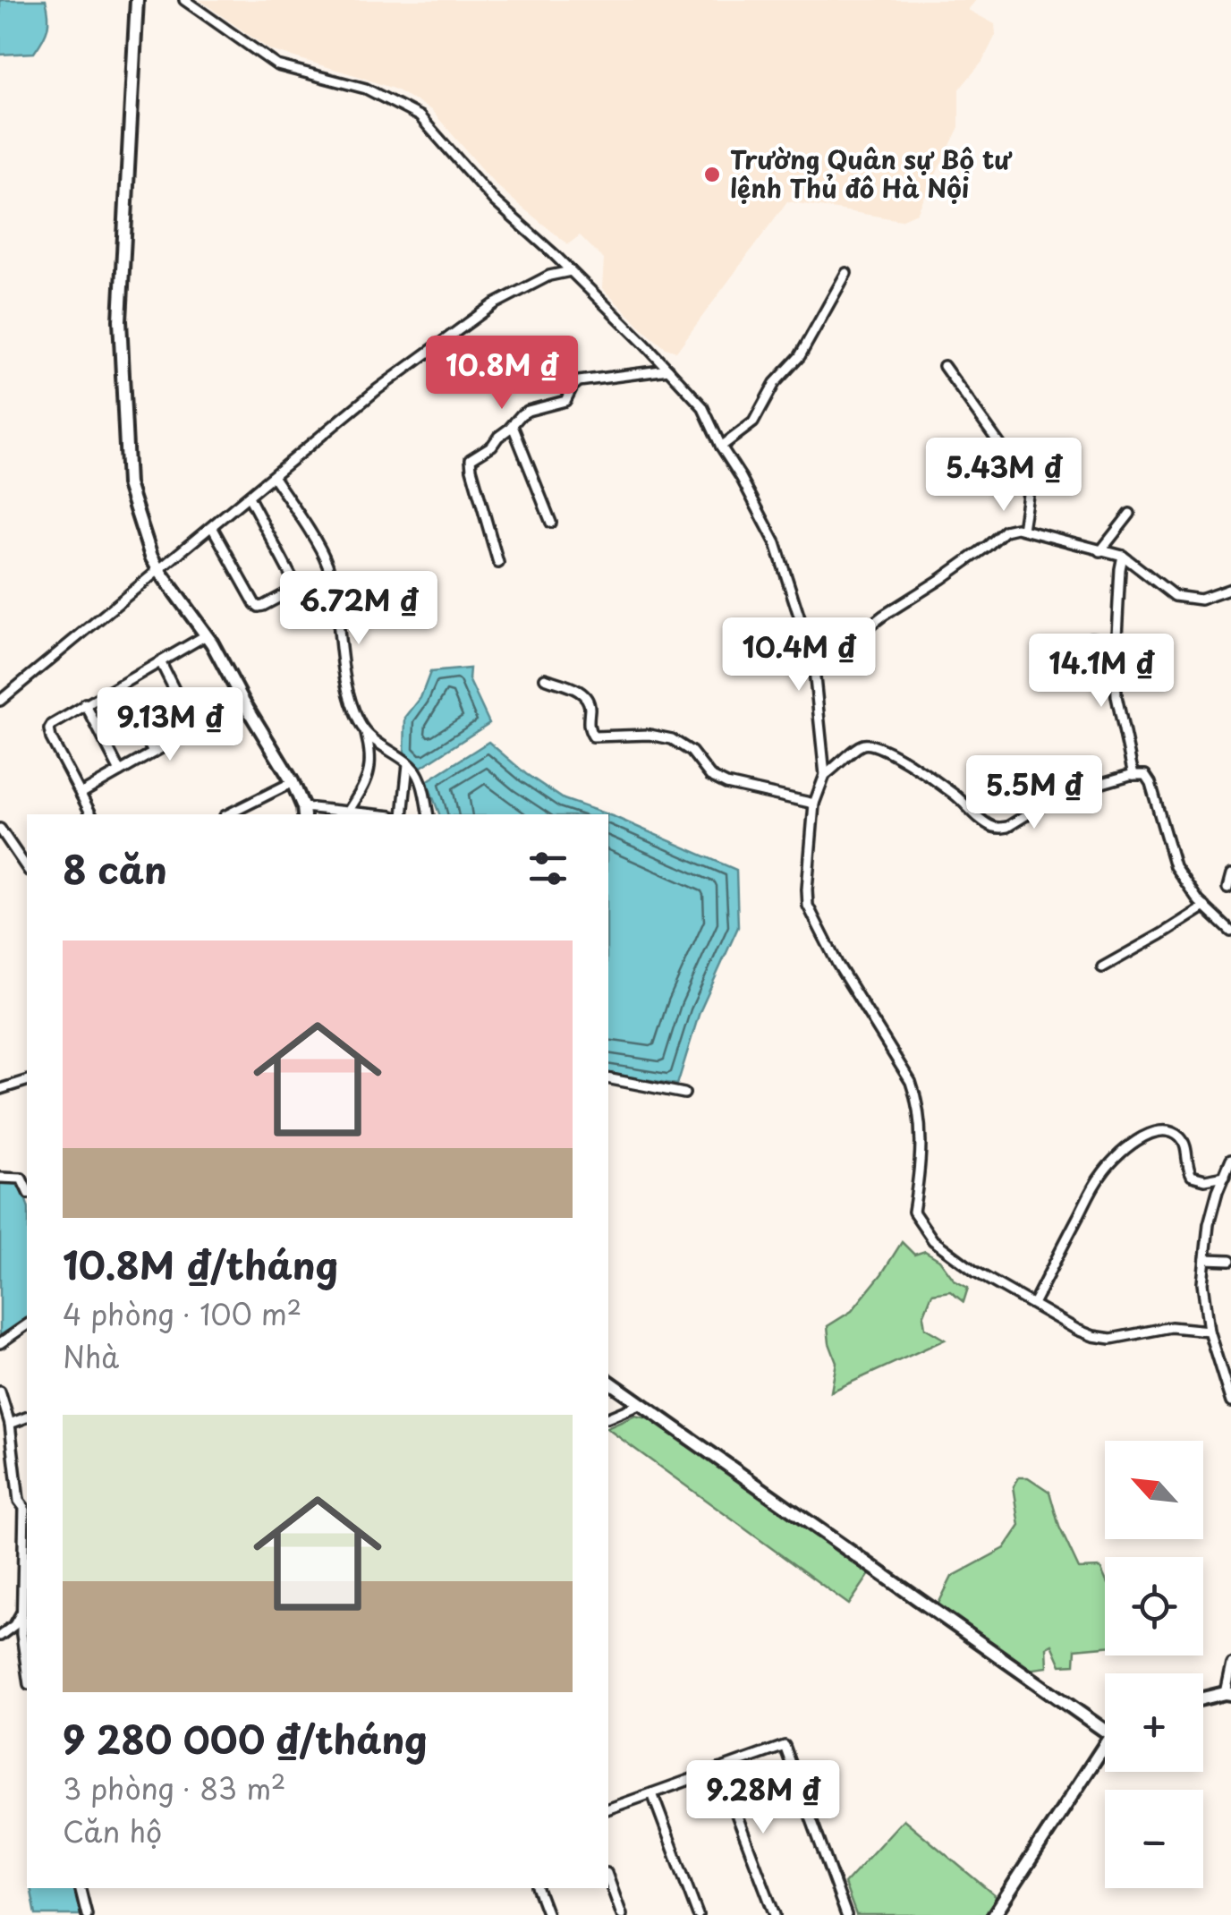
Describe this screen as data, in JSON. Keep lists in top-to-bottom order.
{
  "places": ["Trường Quân sự Bộ tư lệnh Thủ đô Hà Nội"],
  "north": "top left",
  "page": {
    "price": [
      "10.8M ₫",
      "5.43M ₫",
      "6.72M ₫",
      "10.4M ₫",
      "14.1M ₫",
      "9.13M ₫",
      "5.5M ₫",
      "9.28M ₫"
    ],
    "heading": "8 căn",
    "list": [
      {
        "name": "10.8M ₫/tháng",
        "note": "4 phòng · 100 m² · Nhà"
      },
      {
        "name": "9 280 000 ₫/tháng",
        "note": "3 phòng · 83 m² · Căn hộ"
      }
    ],
    "map_buttons": ["+", "−"]
  }
}
